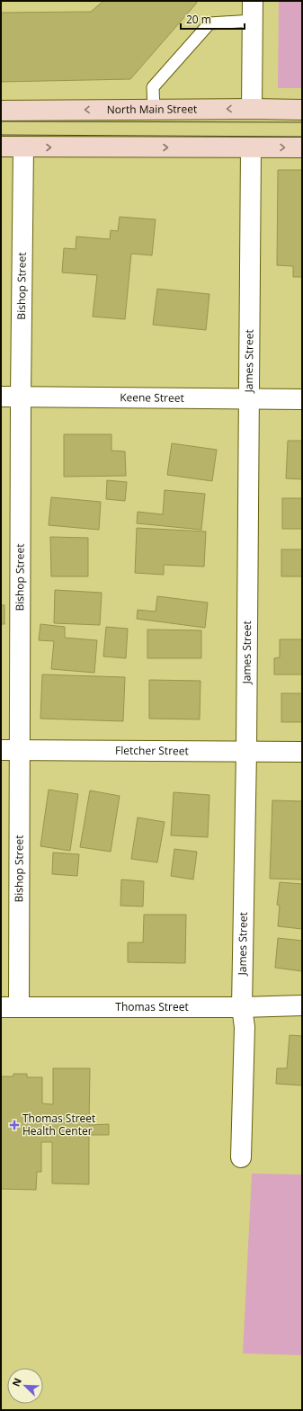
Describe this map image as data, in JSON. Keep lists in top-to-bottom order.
{
  "streets": {
    "main road": ["North Main Street"],
    "street": [
      "Bishop Street",
      "James Street",
      "Keene Street",
      "Fletcher Street",
      "Thomas Street"
    ]
  },
  "crossings": [
    ["Bishop Street", "Keene Street"],
    ["Bishop Street", "Fletcher Street"],
    ["Bishop Street", "Thomas Street"],
    ["James Street", "Keene Street"],
    ["James Street", "Fletcher Street"],
    ["James Street", "Thomas Street"]
  ],
  "places": {
    "health": ["Thomas Street Health Center"]
  },
  "scale_bar": "20 m",
  "north": "top left"
}
